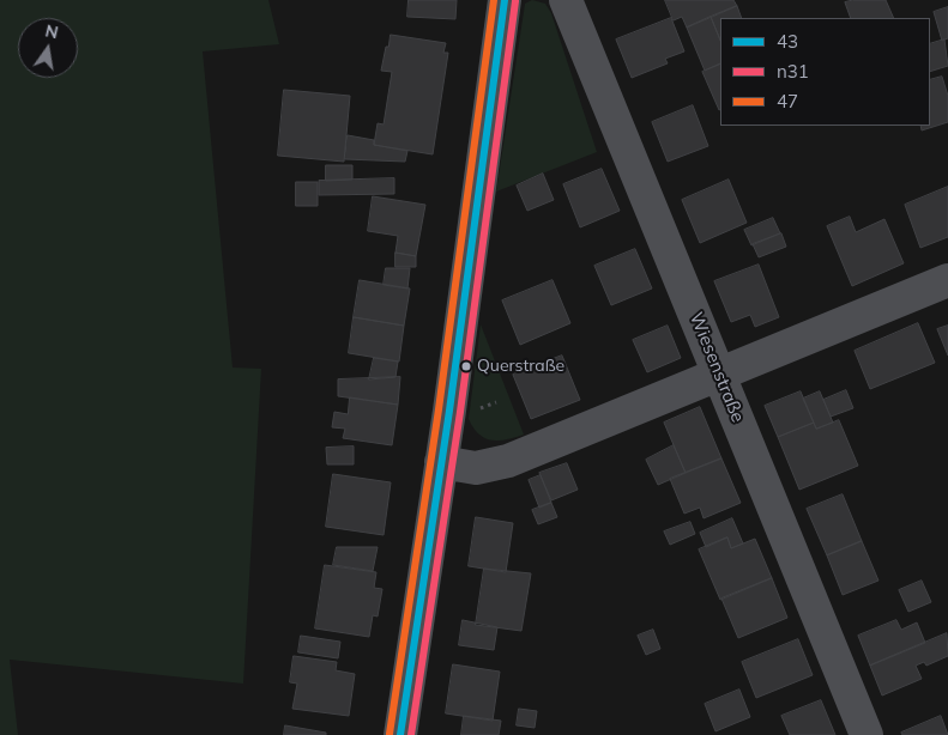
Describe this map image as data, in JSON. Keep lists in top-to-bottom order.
{
  "streets": {
    "street": ["Wiesenstraße"]
  },
  "places": ["Querstraße"],
  "lines": ["transit line 43", "transit line 47", "transit line n31"],
  "legend": ["43", "n31", "47"],
  "north": "top"
}
